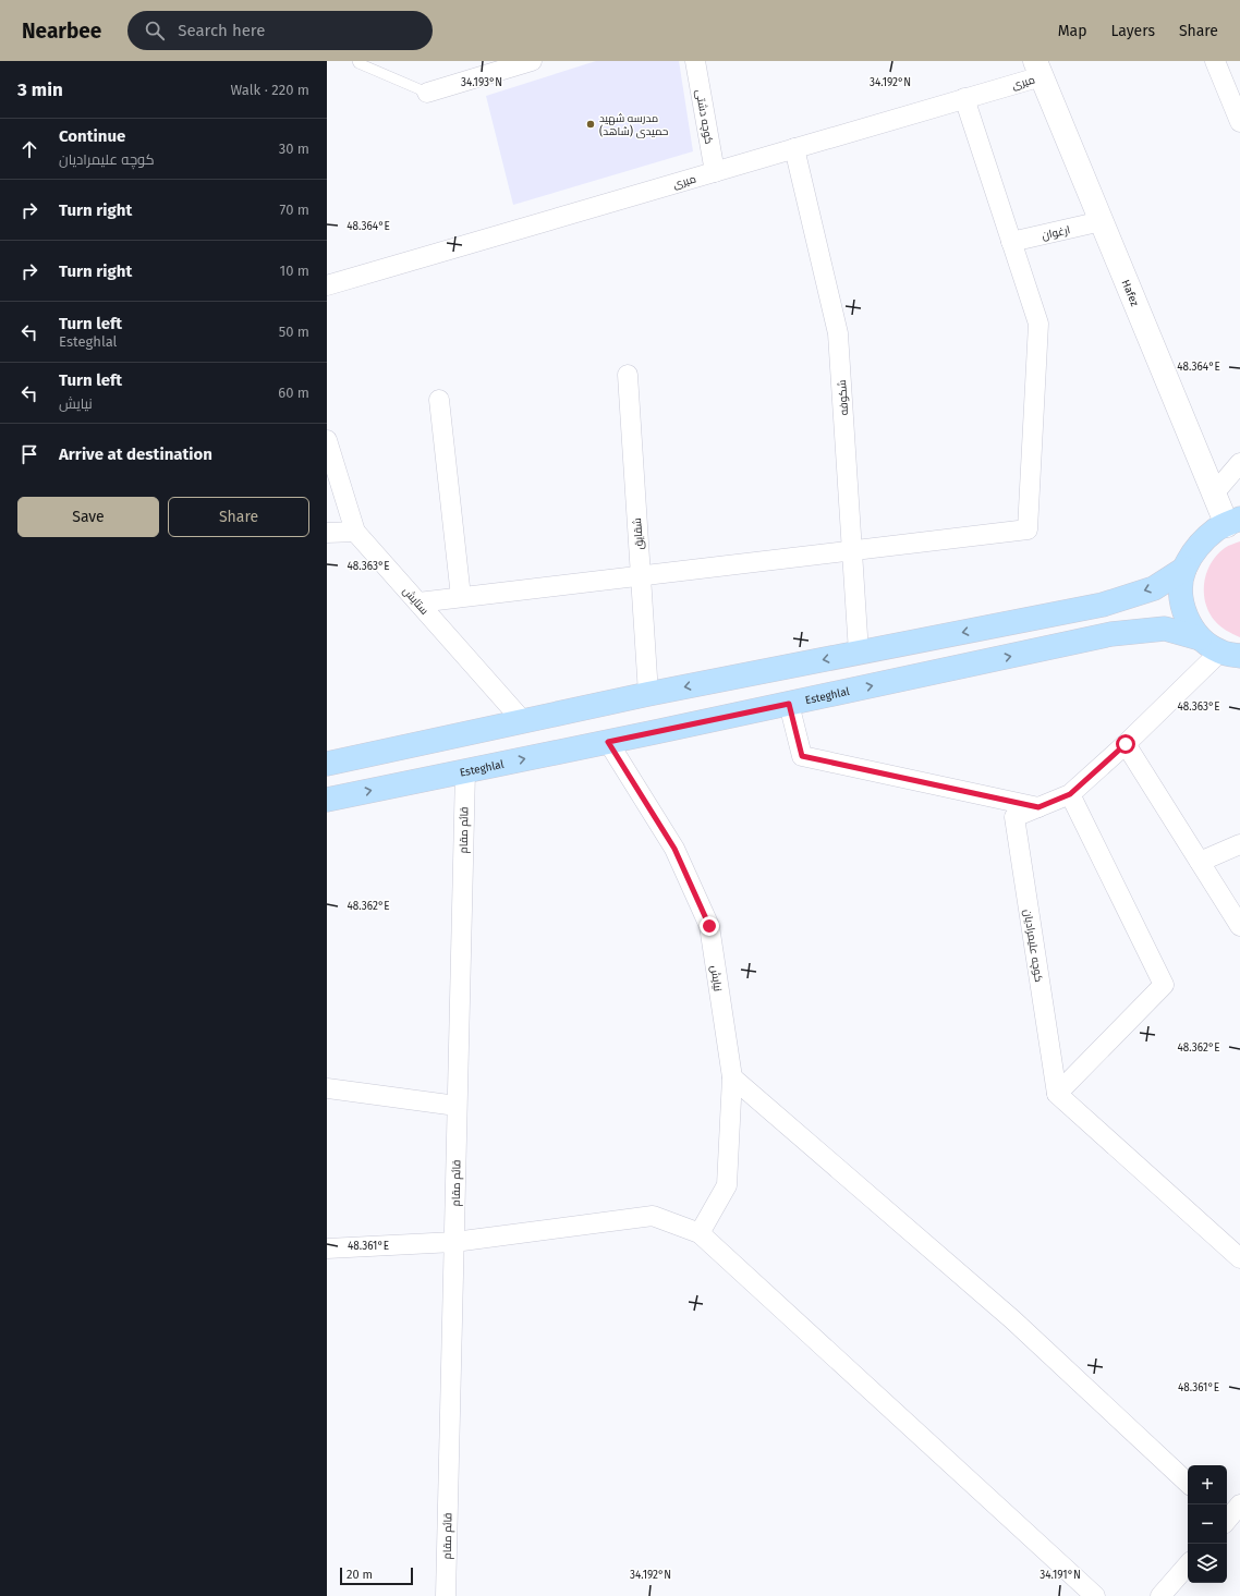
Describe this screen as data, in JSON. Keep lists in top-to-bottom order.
{
  "streets": {
    "main road": ["Esteghlal"],
    "street": [
      "میری",
      "کوچه دشتی",
      "ارغوان",
      "Hafez",
      "شکوفه",
      "شقایق",
      "ستایش",
      "قائم مقام",
      "کوچه علیمرادیان",
      "نیایش"
    ]
  },
  "crossings": [
    ["میری", "کوچه دشتی"],
    ["میری", "Hafez"],
    ["میری", "شکوفه"],
    ["ارغوان", "Hafez"],
    ["Esteghlal", "قائم مقام"],
    ["Esteghlal", "نیایش"]
  ],
  "places": ["مدرسه شهید حمیدی (شاهد)"],
  "scale_bar": "20 m",
  "page": {
    "header": "Nearbee",
    "search": "Search here",
    "nav": ["Map", "Layers", "Share"],
    "heading": ["3 min", "Walk · 220 m"],
    "list": [
      ["Continue", "کوچه علیمرادیان", "30 m"],
      ["Turn right", "70 m"],
      ["Turn right", "10 m"],
      ["Turn left", "Esteghlal", "50 m"],
      ["Turn left", "نیایش", "60 m"],
      "Arrive at destination"
    ],
    "buttons": ["Save", "Share"],
    "map_buttons": ["+", "−"],
    "scale": "20 m"
  },
  "coordinates": [
    "34.192°N",
    "34.193°N",
    "48.364°E",
    "48.363°E",
    "48.362°E",
    "48.361°E",
    "34.191°N"
  ]
}
